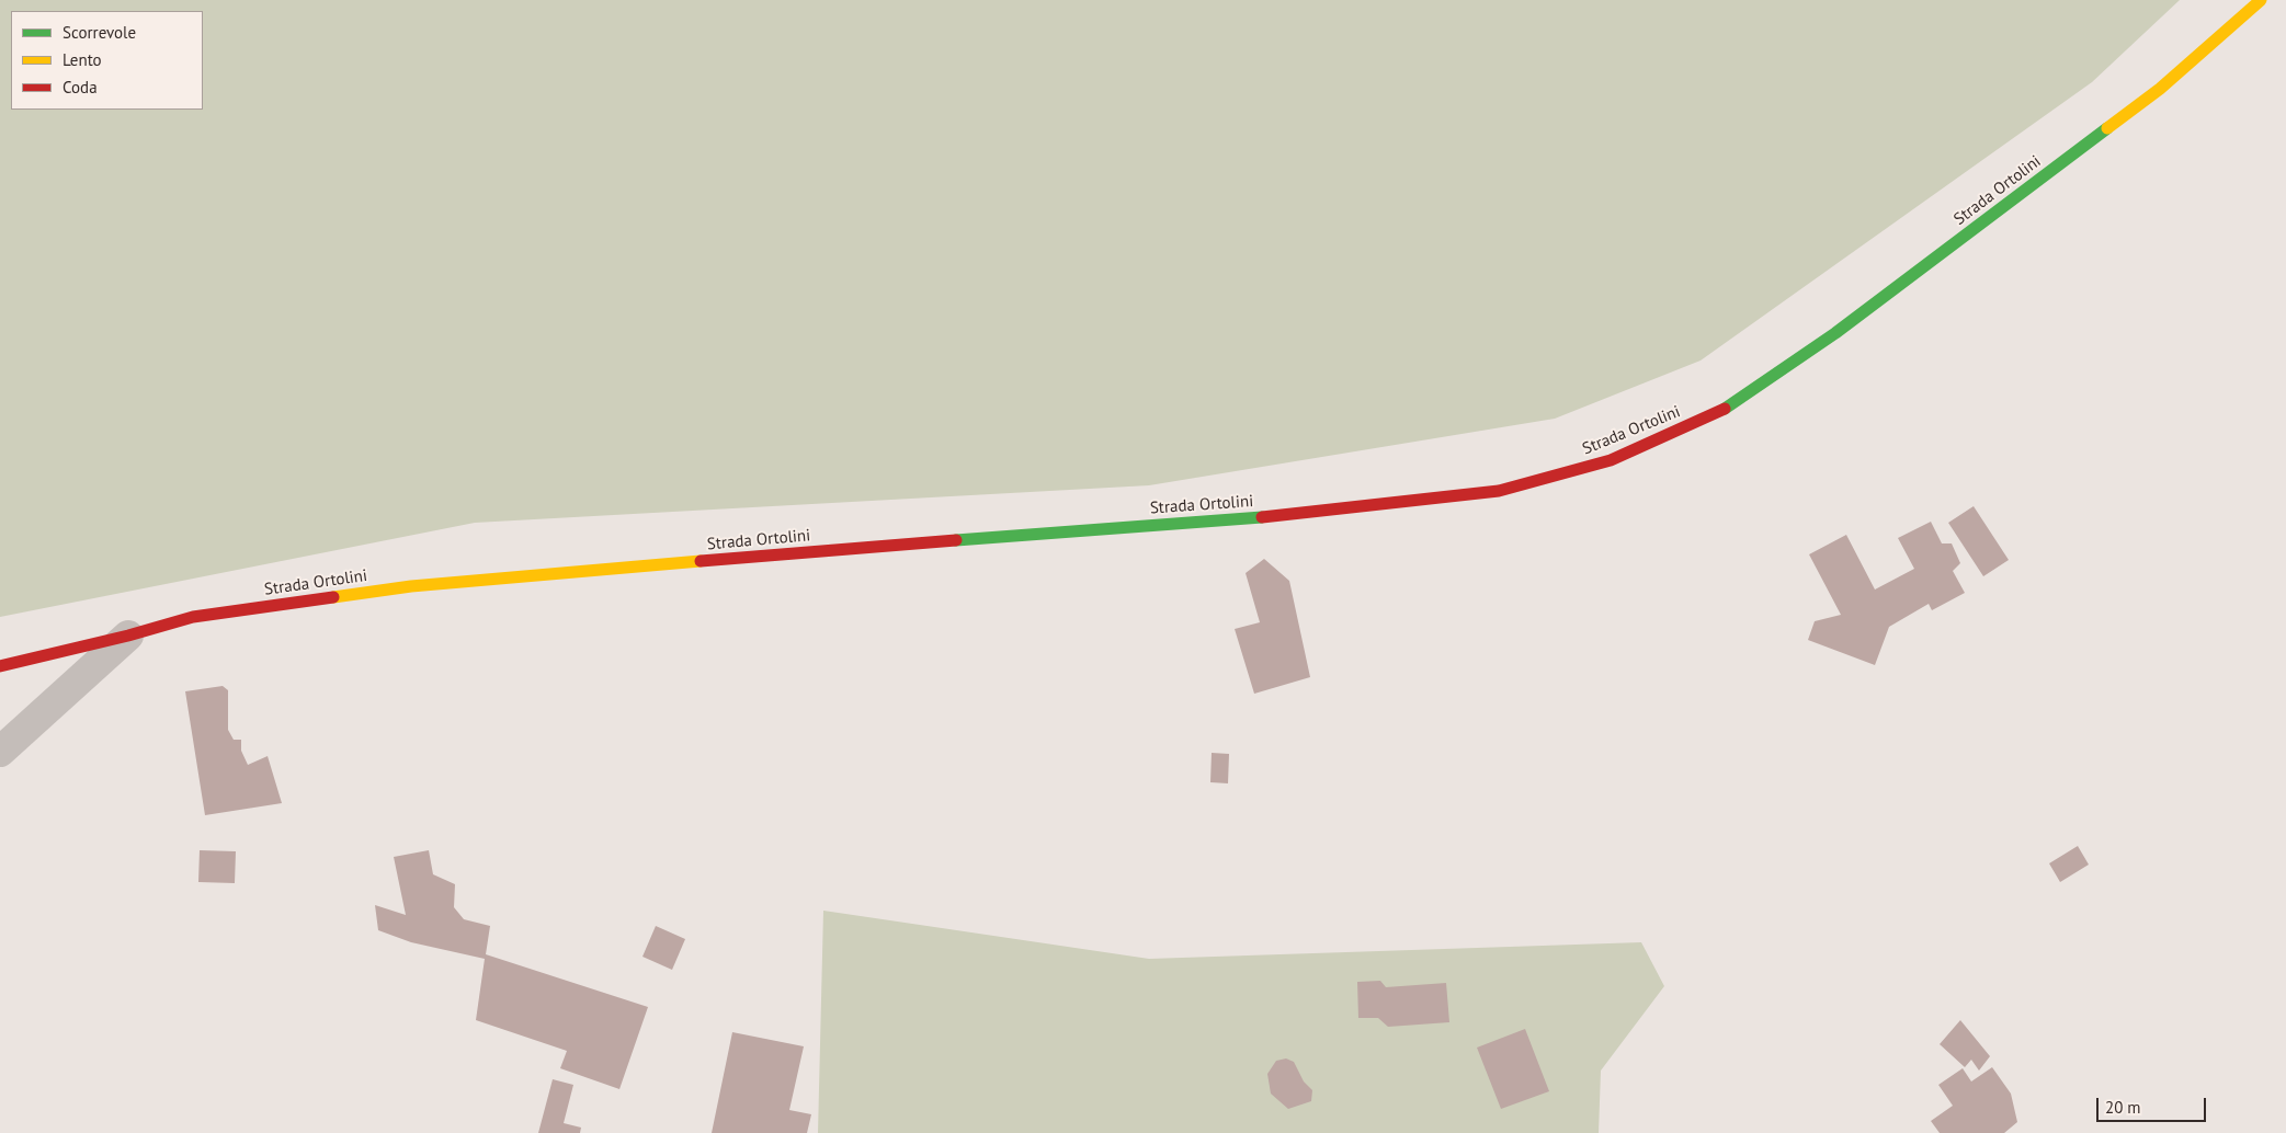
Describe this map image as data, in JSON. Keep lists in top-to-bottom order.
{
  "streets": {
    "street": ["Strada Ortolini"]
  },
  "legend": ["Scorrevole", "Lento", "Coda"],
  "scale_bar": "20 m"
}
